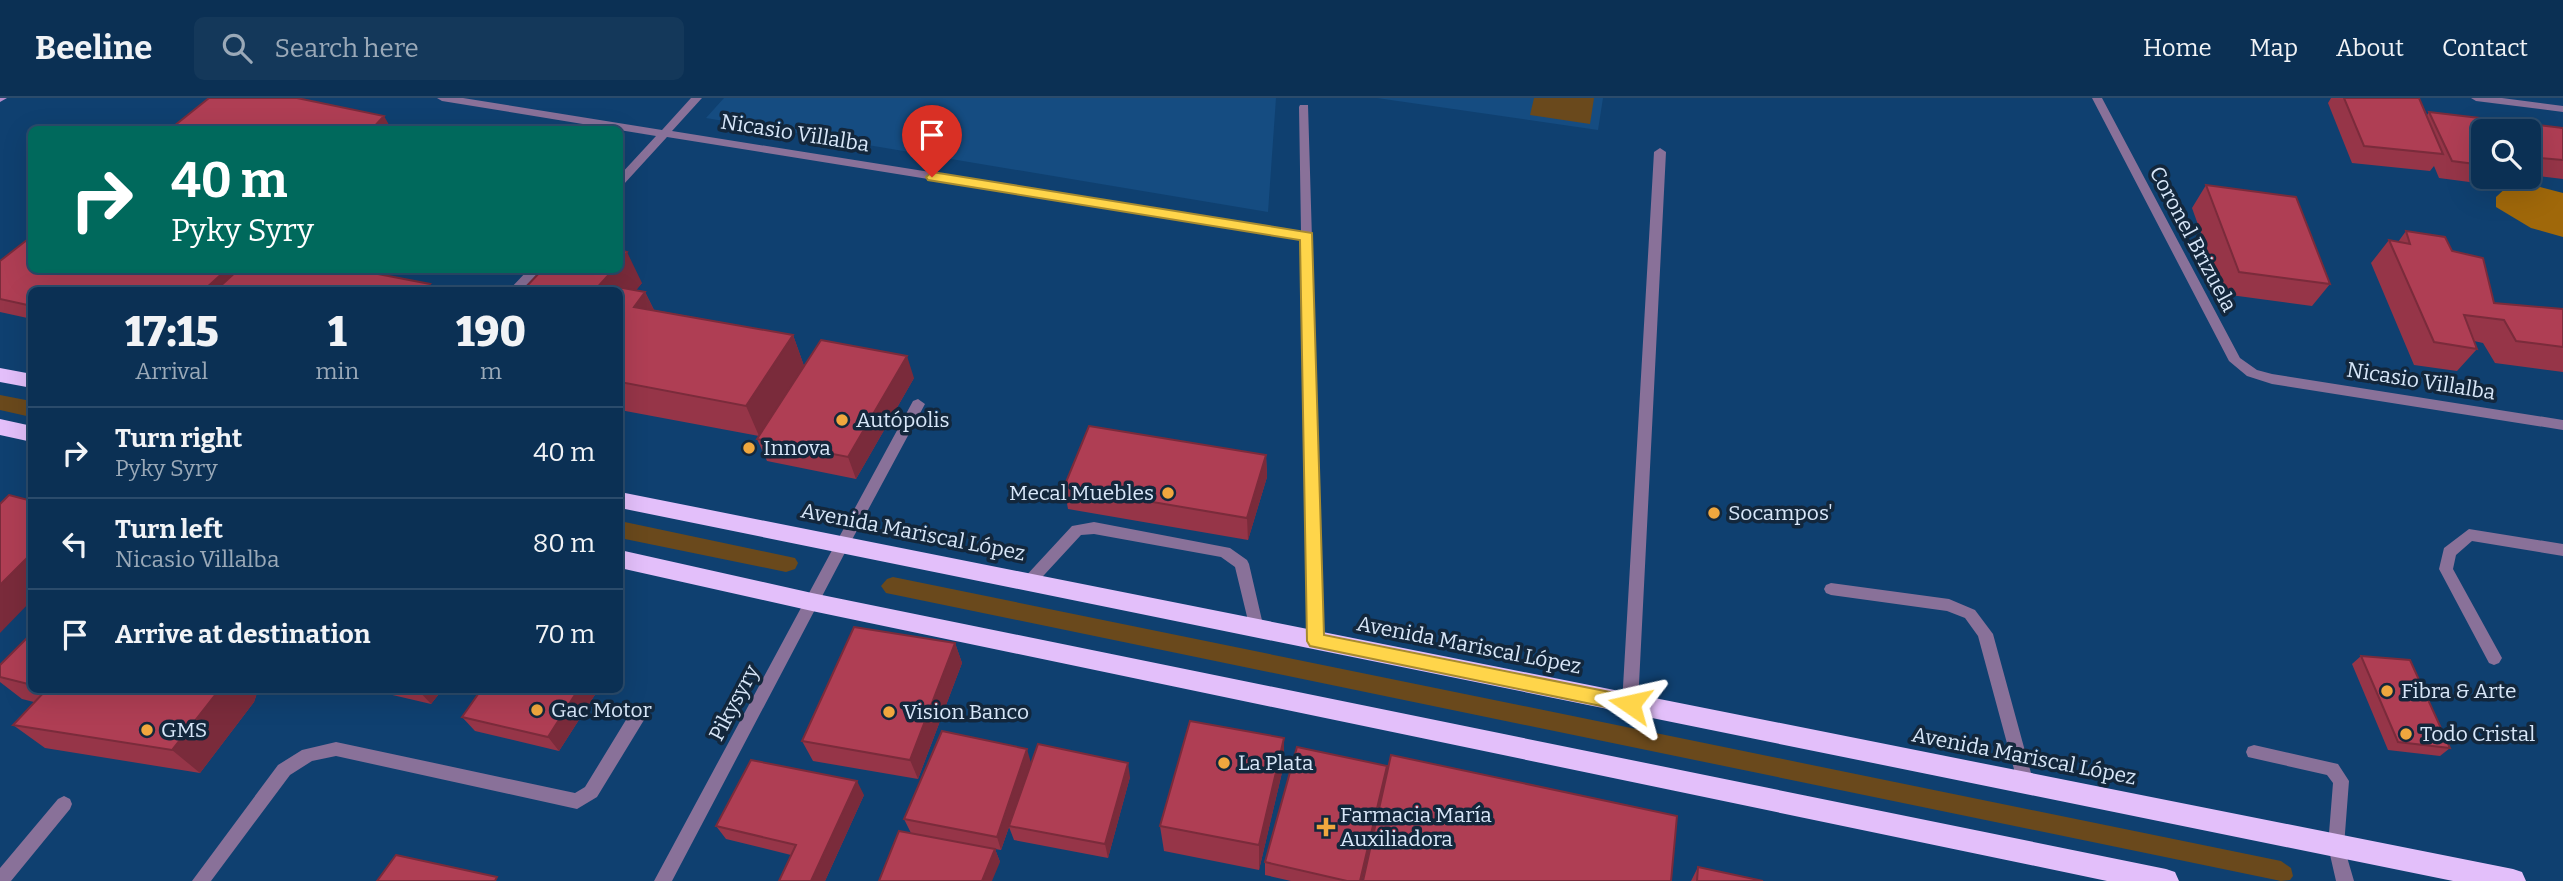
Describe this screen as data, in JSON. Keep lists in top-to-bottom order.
{
  "streets": {
    "highway": ["Avenida Mariscal López"],
    "street": ["Nicasio Villalba", "Coronel Brizuela", "Pikysyry"]
  },
  "crossings": [
    ["Nicasio Villalba", "Coronel Brizuela"],
    ["Avenida Mariscal López", "Pikysyry"]
  ],
  "places": {
    "other": [
      "Autópolis",
      "Innova",
      "Mecal Muebles",
      "Socampos'",
      "Fibra & Arte",
      "Gac Motor",
      "Vision Banco",
      "GMS",
      "Todo Cristal",
      "La Plata"
    ],
    "health": ["Farmacia María Auxiliadora"]
  },
  "page": {
    "header": "Beeline",
    "search": "Search here",
    "nav": [
      "Home",
      "Map",
      "About",
      "Contact"
    ],
    "turn": ["40 m", "Pyky Syry"],
    "eta": [
      "17:15",
      "Arrival",
      "1",
      "min",
      "190",
      "m"
    ],
    "list": [
      {
        "name": "Turn right",
        "note": "Pyky Syry",
        "value": "40 m"
      },
      {
        "name": "Turn left",
        "note": "Nicasio Villalba",
        "value": "80 m"
      },
      {
        "name": "Arrive at destination",
        "value": "70 m"
      }
    ]
  }
}
